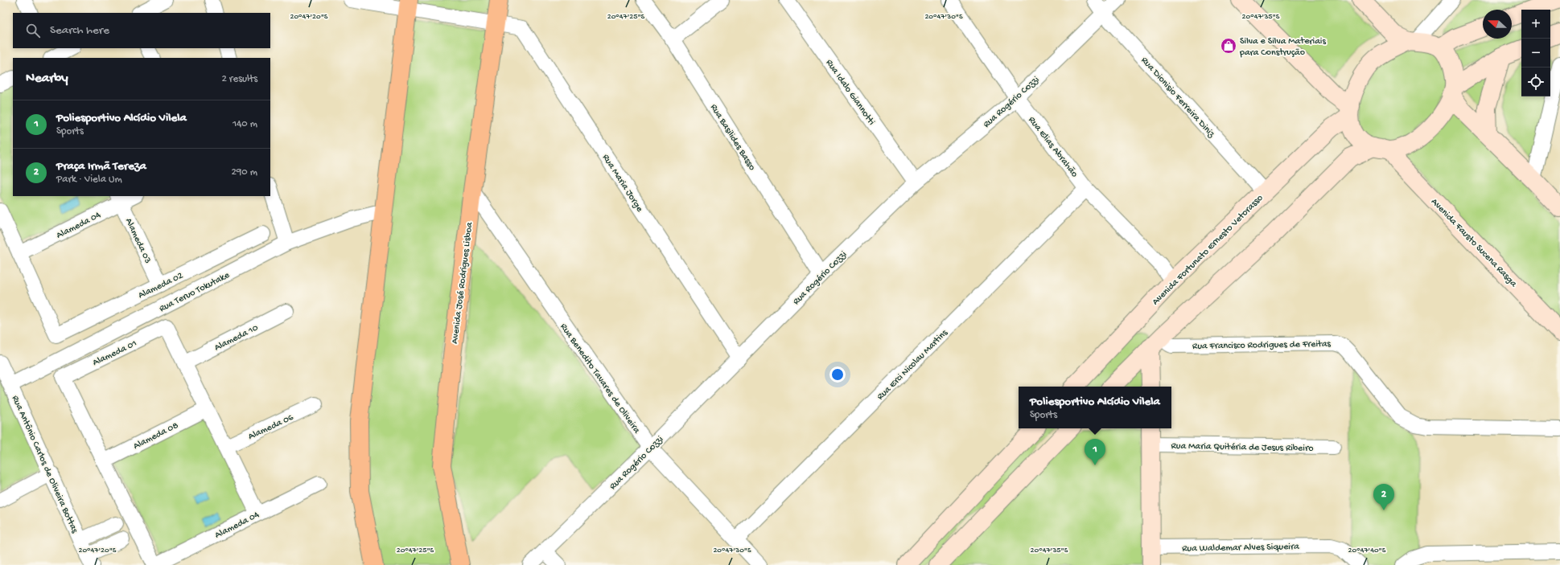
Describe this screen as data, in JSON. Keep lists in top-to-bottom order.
{
  "streets": {
    "main road": ["Avenida Fausto Sucena Rasga", "Avenida Fortunato Ernesto Vetorasso", "Avenida José Rodrigues Lisboa"],
    "street": [
      "Rua Idalo Giannotti",
      "Rua Dionisio Ferreira Diniz",
      "Rua Rogério Cozzi",
      "Rua Basilides Basso",
      "Rua Elias Abrahão",
      "Rua Maria Jorge",
      "Alameda 04",
      "Alameda 03",
      "Alameda 02",
      "Rua Teruo Tokutake",
      "Alameda 10",
      "Rua Francisco Rodrigues de Freitas",
      "Alameda 01",
      "Rua Erci Nicolau Martins",
      "Rua Benedito Tavares de Oliveira",
      "Alameda 06",
      "Alameda 08",
      "Rua Maria Quitéria de Jesus Ribeiro",
      "Rua Antônio Carlos de Oliveira Bottas",
      "Rua Waldemar Alves Siqueira"
    ]
  },
  "crossings": [
    ["Rua Idalo Giannotti", "Rua Rogério Cozzi"],
    ["Rua Dionisio Ferreira Diniz", "Rua Rogério Cozzi"],
    ["Rua Dionisio Ferreira Diniz", "Avenida Fortunato Ernesto Vetorasso"],
    ["Rua Rogério Cozzi", "Rua Basilides Basso"],
    ["Rua Rogério Cozzi", "Rua Elias Abrahão"],
    ["Rua Rogério Cozzi", "Rua Maria Jorge"],
    ["Rua Rogério Cozzi", "Rua Benedito Tavares de Oliveira"],
    ["Rua Elias Abrahão", "Avenida Fortunato Ernesto Vetorasso"],
    ["Rua Elias Abrahão", "Rua Erci Nicolau Martins"],
    ["Rua Maria Jorge", "Avenida José Rodrigues Lisboa"],
    ["Alameda 04", "Alameda 03"],
    ["Alameda 04", "Alameda 02"],
    ["Alameda 04", "Alameda 01"],
    ["Alameda 03", "Alameda 02"],
    ["Avenida Fausto Sucena Rasga", "Avenida Fortunato Ernesto Vetorasso"],
    ["Avenida José Rodrigues Lisboa", "Rua Benedito Tavares de Oliveira"],
    ["Rua Teruo Tokutake", "Rua Antônio Carlos de Oliveira Bottas"],
    ["Alameda 10", "Alameda 01"],
    ["Alameda 01", "Alameda 06"],
    ["Alameda 01", "Alameda 08"],
    ["Rua Erci Nicolau Martins", "Rua Benedito Tavares de Oliveira"]
  ],
  "places": {
    "shop": ["Silva e Silva Materiais para Construção"]
  },
  "north": "left",
  "page": {
    "map_buttons": ["+", "−"],
    "search": "Search here",
    "heading": ["Nearby", "2 results"],
    "list": [
      {
        "mark": "1",
        "name": "Poliesportivo Alcídio Vilela",
        "note": "Sports",
        "value": "140 m"
      },
      {
        "mark": "2",
        "name": "Praça Irmã Tereza",
        "note": "Park · Viela Um",
        "value": "290 m"
      }
    ],
    "popup": ["Poliesportivo Alcídio Vilela", "Sports"],
    "pins": ["1", "2"]
  },
  "coordinates": [
    "20°47'20\"S",
    "20°47'25\"S",
    "20°47'30\"S",
    "20°47'35\"S",
    "20°47'40\"S"
  ]
}
